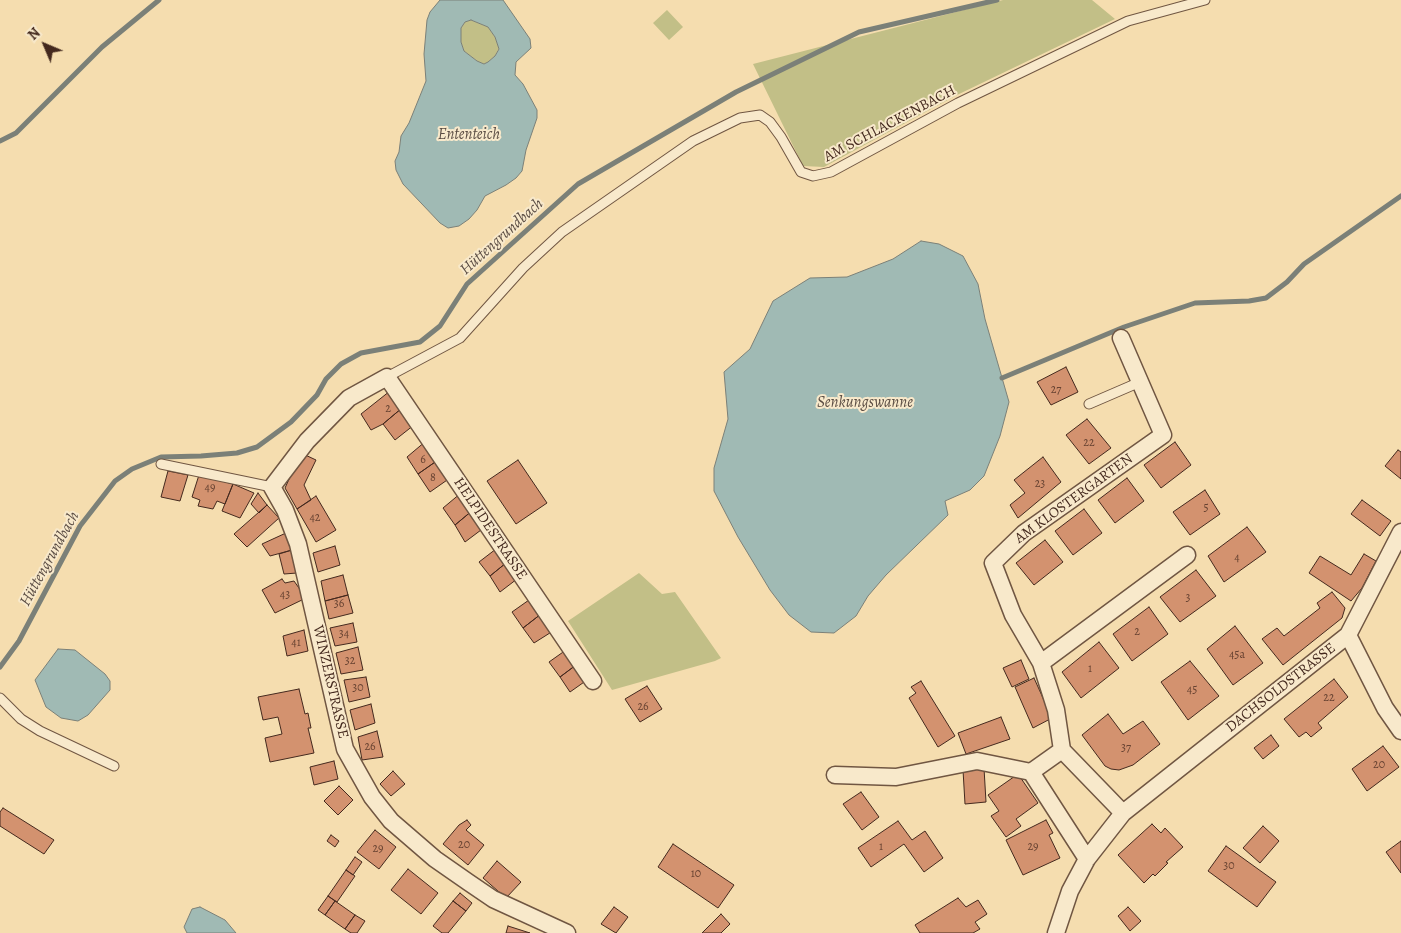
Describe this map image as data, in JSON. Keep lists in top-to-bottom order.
{
  "streets": {
    "street": [
      "AM KLOSTERGARTEN",
      "HELPIDESTRASSE",
      "WINZERSTRASSE",
      "DACHSOLDSTRASSE"
    ],
    "lane": ["AM SCHLACKENBACH"]
  },
  "crossings": [
    ["AM SCHLACKENBACH", "HELPIDESTRASSE"]
  ],
  "water": ["Ententeich", "Hüttengrundbach", "Senkungswanne"],
  "house_numbers": [
    "27",
    "2",
    "22",
    "6",
    "8",
    "23",
    "49",
    "5",
    "42",
    "4",
    "43",
    "3",
    "36",
    "2",
    "34",
    "41",
    "45a",
    "32",
    "1",
    "30",
    "45",
    "22",
    "26",
    "26",
    "37",
    "20",
    "20",
    "1",
    "29",
    "29",
    "30",
    "10"
  ],
  "north": "top left"
}
